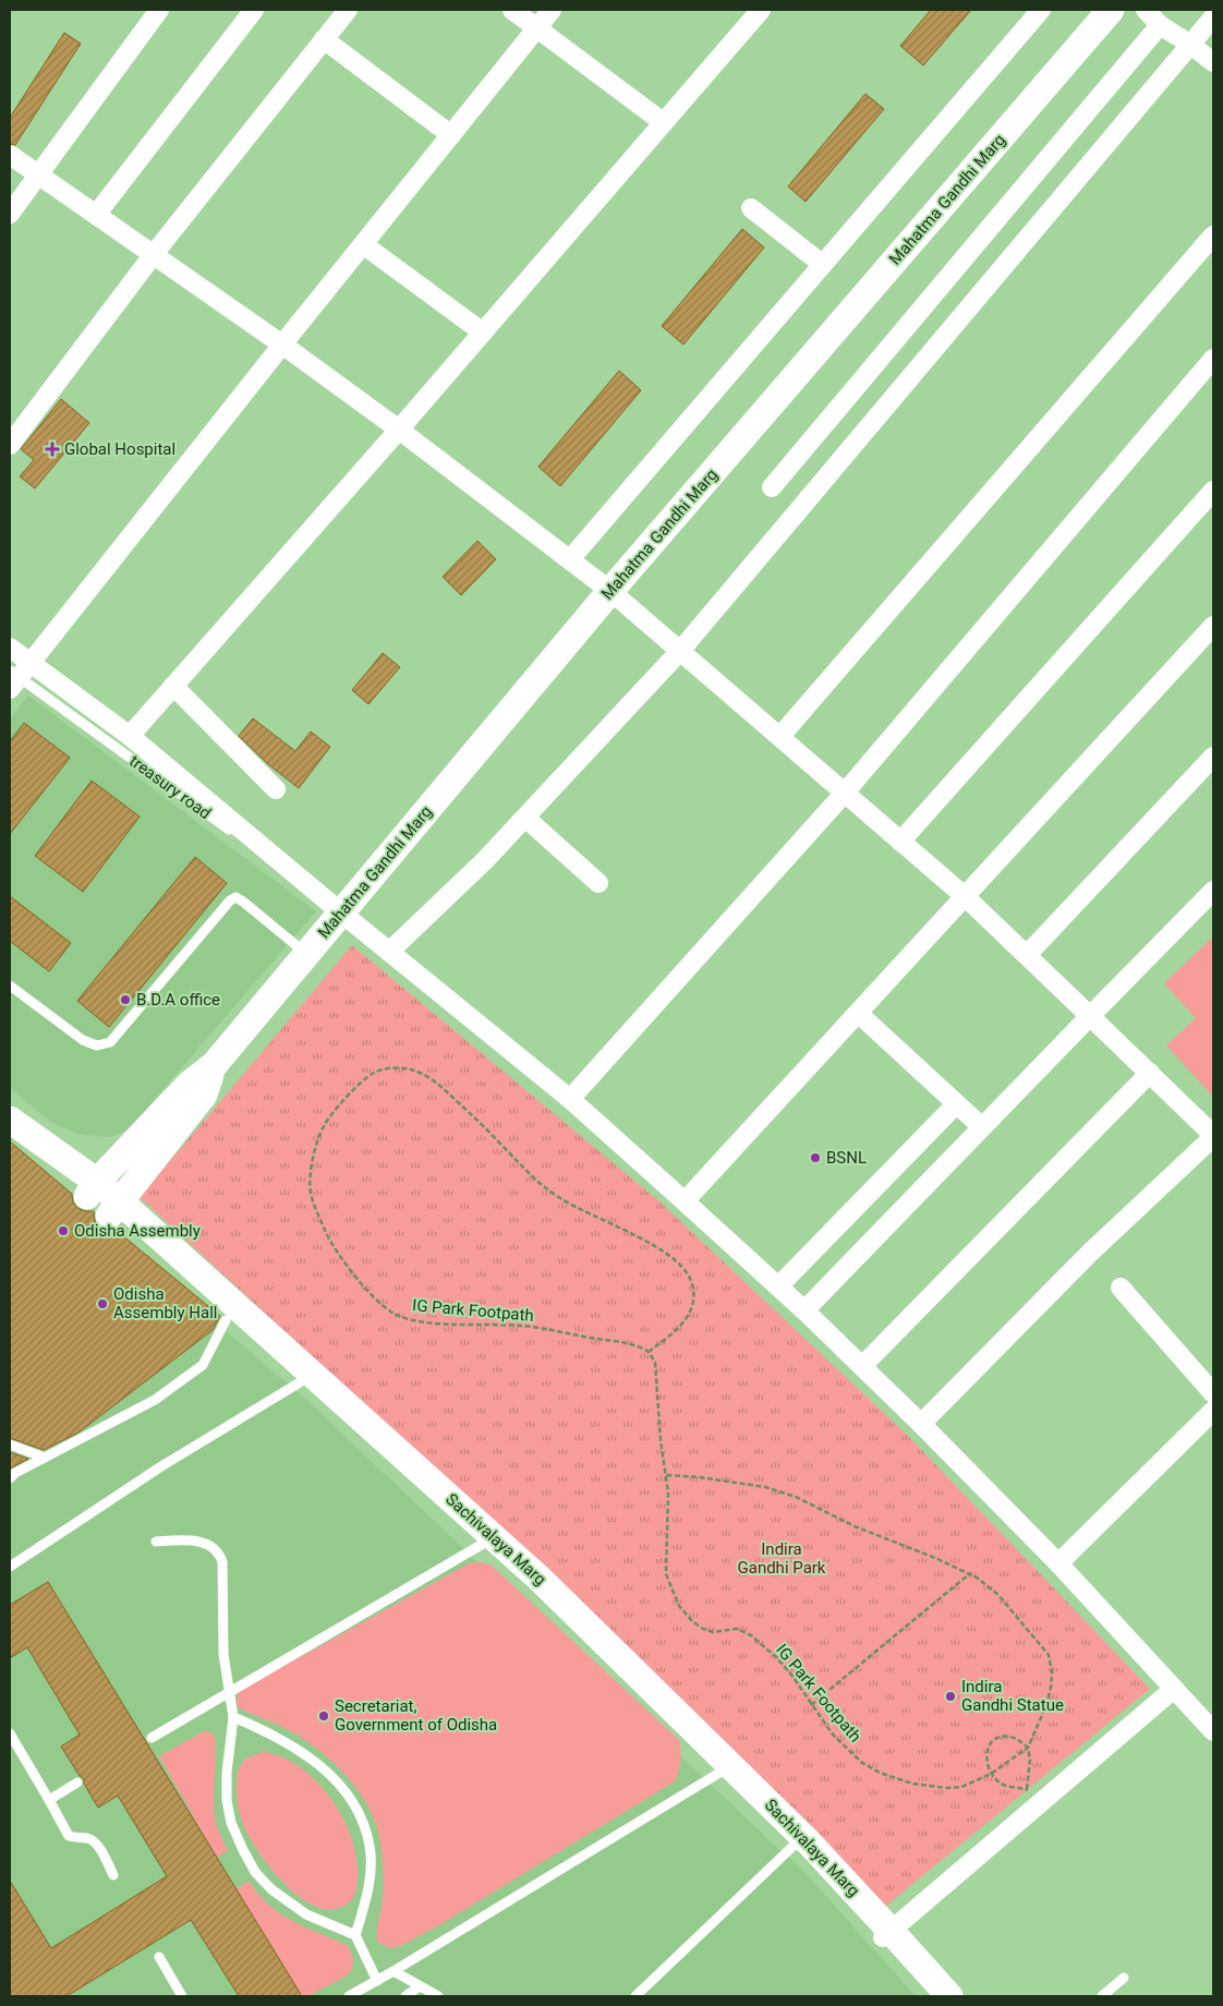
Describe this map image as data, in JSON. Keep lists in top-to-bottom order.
{
  "streets": {
    "street": ["Mahatma Gandhi Marg", "Sachivalaya Marg"],
    "lane": ["treasury road"],
    "path": ["IG Park Footpath"]
  },
  "crossings": [
    ["Mahatma Gandhi Marg", "treasury road"],
    ["Mahatma Gandhi Marg", "Sachivalaya Marg"]
  ],
  "parks": ["Indira Gandhi Park"],
  "places": {
    "health": ["Global Hospital"],
    "other": [
      "B.D.A office",
      "BSNL",
      "Odisha Assembly",
      "Odisha Assembly Hall",
      "Indira Gandhi Statue",
      "Secretariat, Government of Odisha"
    ]
  }
}
